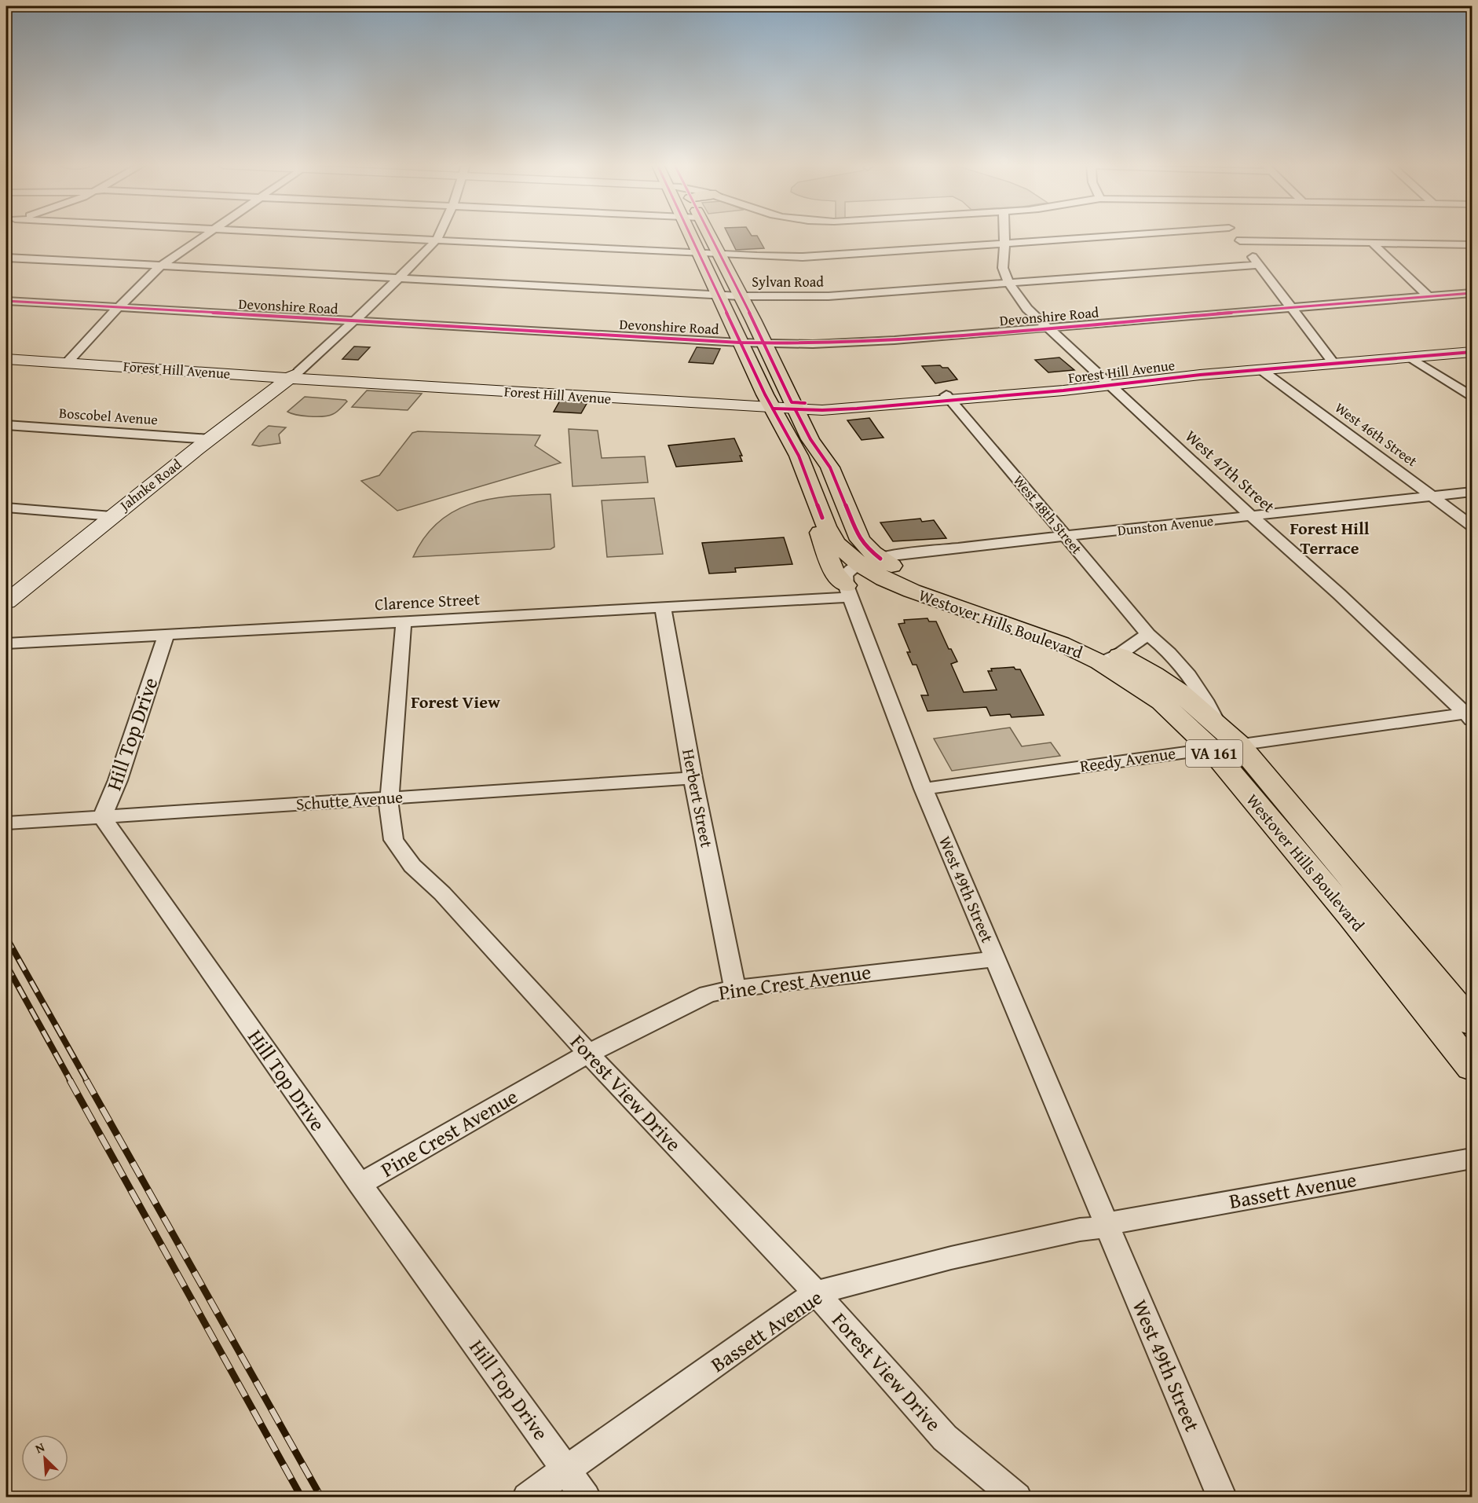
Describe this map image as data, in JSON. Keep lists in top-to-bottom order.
{
  "streets": {
    "main road": [
      "Forest Hill Avenue",
      "Jahnke Road",
      "Westover Hills Boulevard",
      "VA 161"
    ],
    "street": [
      "Sylvan Road",
      "Devonshire Road",
      "Boscobel Avenue",
      "West 46th Street",
      "West 47th Street",
      "West 48th Street",
      "Dunston Avenue",
      "Clarence Street",
      "Hill Top Drive",
      "Reedy Avenue",
      "Herbert Street",
      "Schutte Avenue",
      "West 49th Street",
      "Pine Crest Avenue",
      "Forest View Drive",
      "Bassett Avenue"
    ]
  },
  "crossings": [
    ["Sylvan Road", "West 47th Street"],
    ["Sylvan Road", "Westover Hills Boulevard"],
    ["Devonshire Road", "West 47th Street"],
    ["Devonshire Road", "Westover Hills Boulevard"],
    ["Forest Hill Avenue", "West 46th Street"],
    ["Forest Hill Avenue", "West 47th Street"],
    ["Forest Hill Avenue", "Jahnke Road"],
    ["Forest Hill Avenue", "West 48th Street"],
    ["Forest Hill Avenue", "Westover Hills Boulevard"],
    ["Boscobel Avenue", "Jahnke Road"],
    ["West 46th Street", "Dunston Avenue"],
    ["West 47th Street", "Dunston Avenue"],
    ["West 48th Street", "Dunston Avenue"],
    ["West 48th Street", "Westover Hills Boulevard"],
    ["West 48th Street", "Reedy Avenue"],
    ["Dunston Avenue", "Clarence Street"],
    ["Dunston Avenue", "Westover Hills Boulevard"],
    ["Dunston Avenue", "West 49th Street"],
    ["Clarence Street", "Westover Hills Boulevard"],
    ["Clarence Street", "Hill Top Drive"],
    ["Clarence Street", "Herbert Street"],
    ["Clarence Street", "West 49th Street"],
    ["Clarence Street", "Forest View Drive"],
    ["Westover Hills Boulevard", "Reedy Avenue"],
    ["Westover Hills Boulevard", "West 49th Street"],
    ["Hill Top Drive", "Schutte Avenue"],
    ["Hill Top Drive", "Pine Crest Avenue"],
    ["Hill Top Drive", "Bassett Avenue"],
    ["Reedy Avenue", "West 49th Street"],
    ["Herbert Street", "Schutte Avenue"],
    ["Herbert Street", "Pine Crest Avenue"],
    ["Schutte Avenue", "Forest View Drive"],
    ["West 49th Street", "Pine Crest Avenue"],
    ["West 49th Street", "Bassett Avenue"],
    ["Pine Crest Avenue", "Forest View Drive"],
    ["Forest View Drive", "Bassett Avenue"]
  ],
  "districts": ["Forest Hill Terrace", "Forest View"],
  "north": "top left"
}
